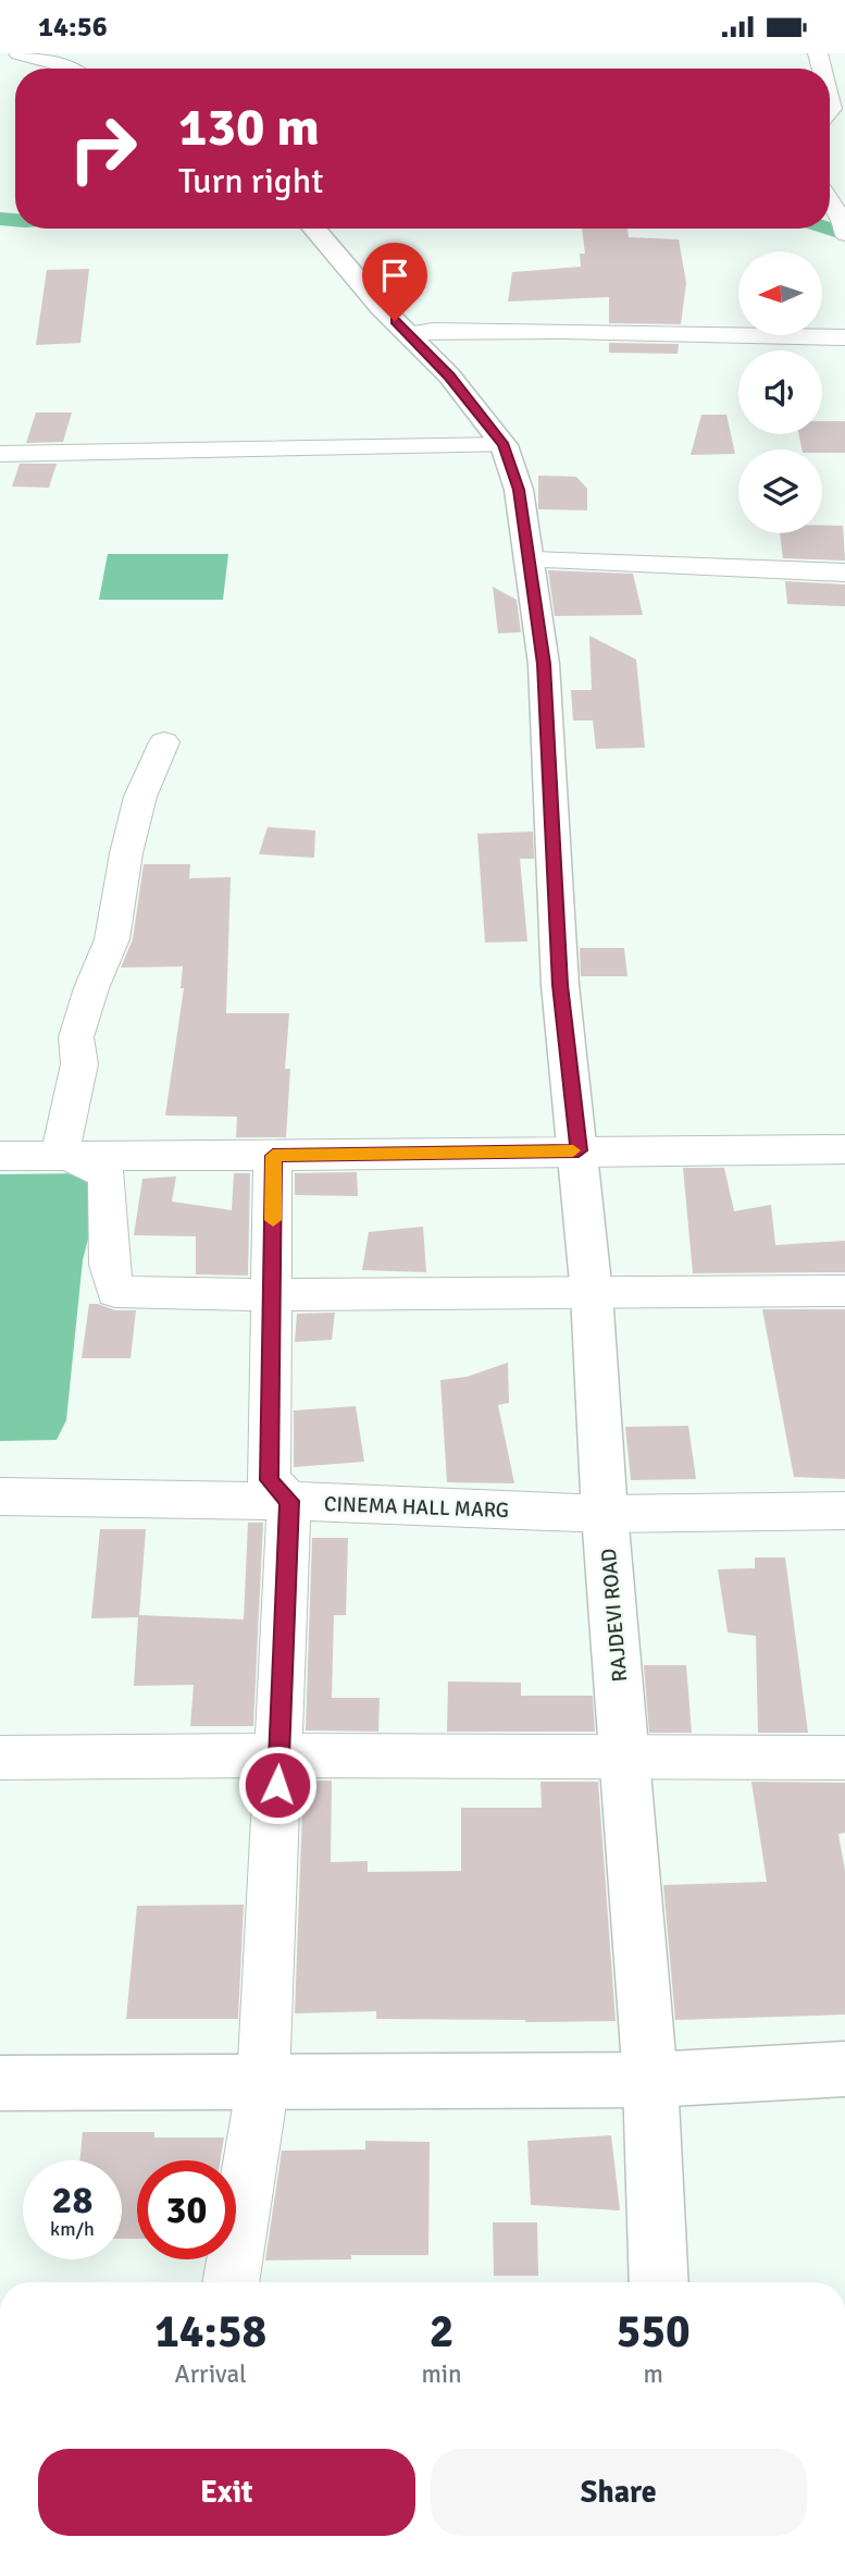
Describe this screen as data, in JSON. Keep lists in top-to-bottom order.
{
  "streets": {
    "main road": ["RAJDEVI ROAD"],
    "street": ["CINEMA HALL MARG"]
  },
  "crossings": [
    ["CINEMA HALL MARG", "RAJDEVI ROAD"]
  ],
  "north": "left",
  "page": {
    "status": "14:56",
    "turn": ["130 m", "Turn right"],
    "speed": "28 km/h",
    "limit": "30",
    "eta": [
      "14:58",
      "Arrival",
      "2",
      "min",
      "550",
      "m"
    ],
    "buttons": ["Exit", "Share"]
  }
}
